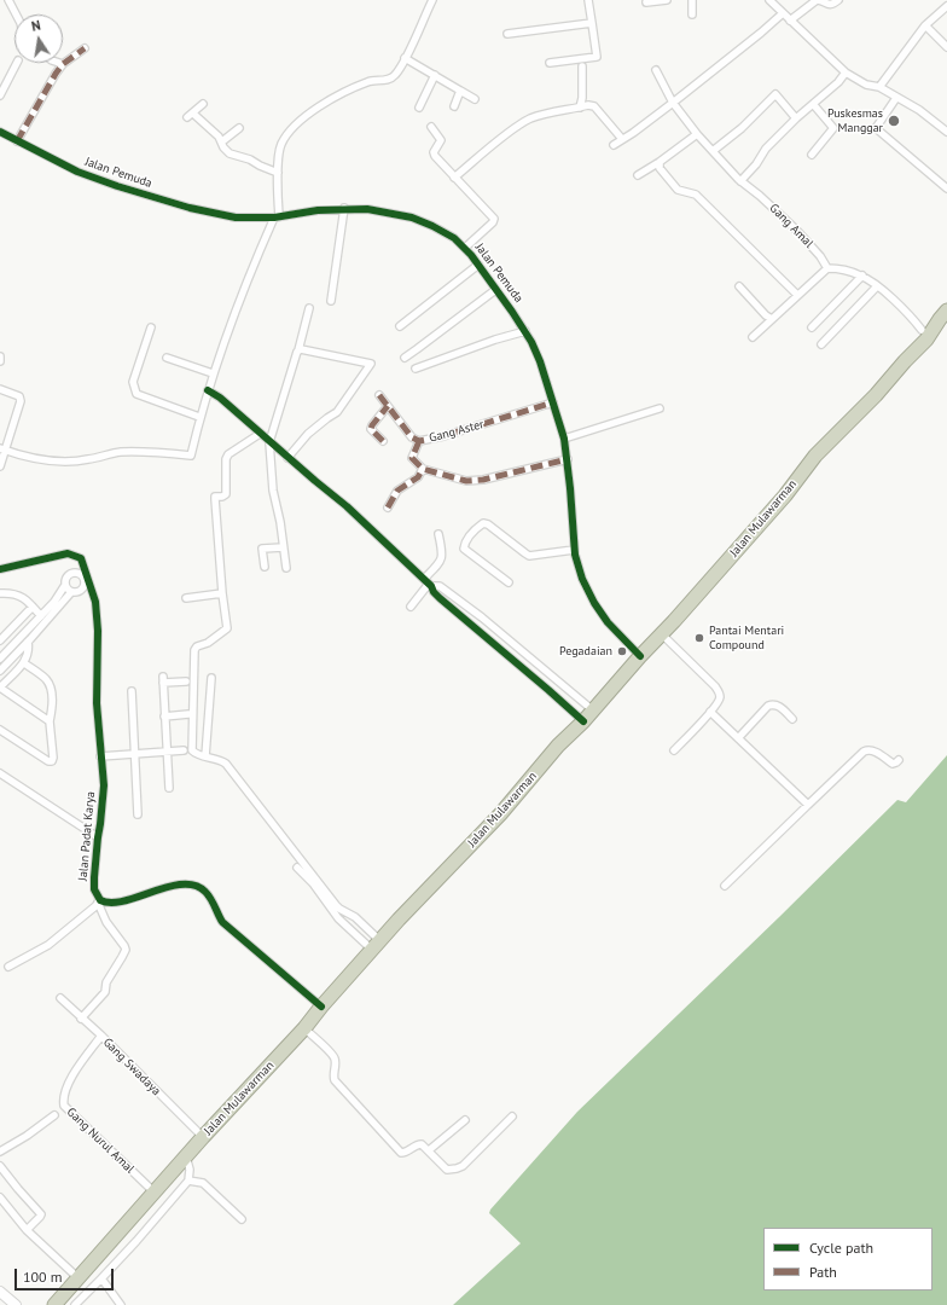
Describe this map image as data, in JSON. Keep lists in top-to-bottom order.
{
  "streets": {
    "highway": ["Jalan Mulawarman"],
    "street": [
      "Jalan Pemuda",
      "Gang Amal",
      "Gang Aster",
      "Jalan Padat Karya",
      "Gang Swadaya",
      "Gang Nurul Amal"
    ]
  },
  "crossings": [
    ["Jalan Pemuda", "Gang Aster"],
    ["Jalan Pemuda", "Jalan Mulawarman"],
    ["Jalan Mulawarman", "Gang Swadaya"],
    ["Jalan Mulawarman", "Gang Nurul Amal"],
    ["Jalan Padat Karya", "Gang Swadaya"],
    ["Gang Swadaya", "Gang Nurul Amal"]
  ],
  "places": ["Puskesmas Manggar", "Pantai Mentari Compound", "Pegadaian"],
  "legend": ["Cycle path", "Path"],
  "scale_bar": "100 m",
  "north": "top"
}
